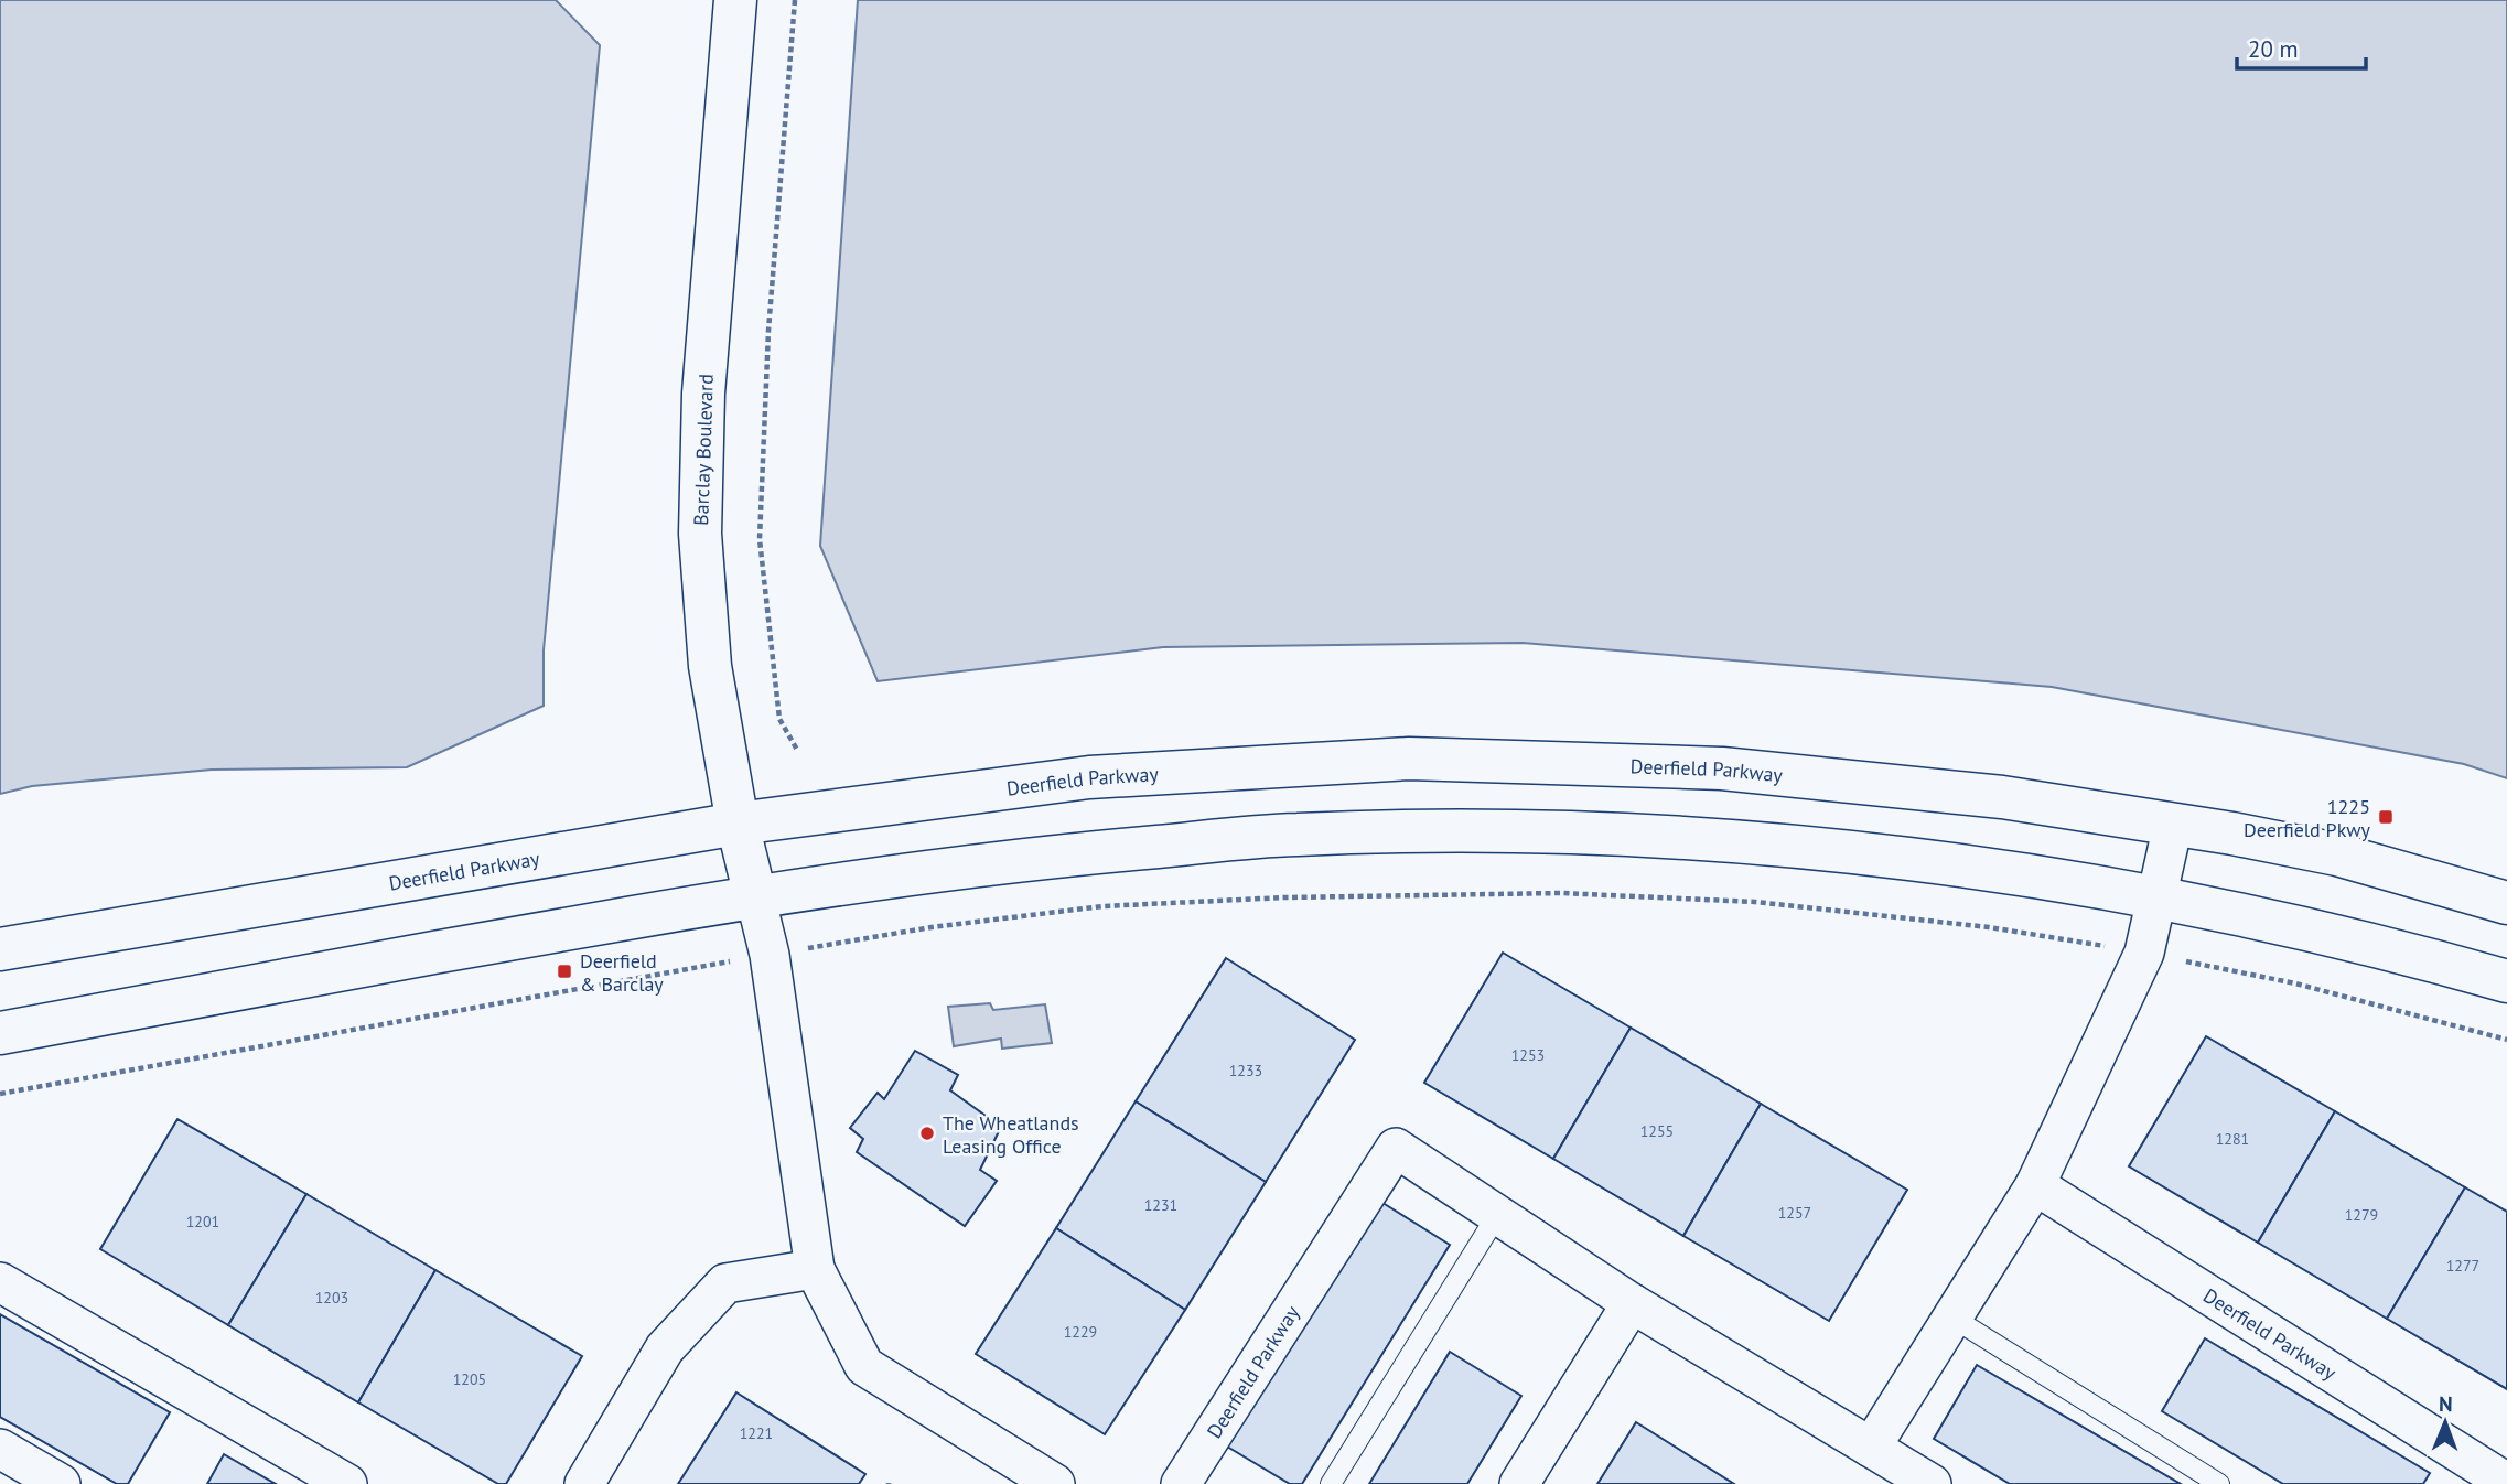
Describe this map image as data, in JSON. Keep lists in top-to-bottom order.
{
  "streets": {
    "main road": ["Barclay Boulevard", "Deerfield Parkway"]
  },
  "crossings": [
    ["Barclay Boulevard", "Deerfield Parkway"]
  ],
  "places": {
    "transit": ["1225 Deerfield Pkwy", "Deerfield & Barclay"],
    "other": ["The Wheatlands Leasing Office"]
  },
  "house_numbers": [
    "1253",
    "1233",
    "1255",
    "1281",
    "1231",
    "1257",
    "1279",
    "1201",
    "1277",
    "1203",
    "1229",
    "1205",
    "1221"
  ],
  "scale_bar": "20 m",
  "north": "top"
}
